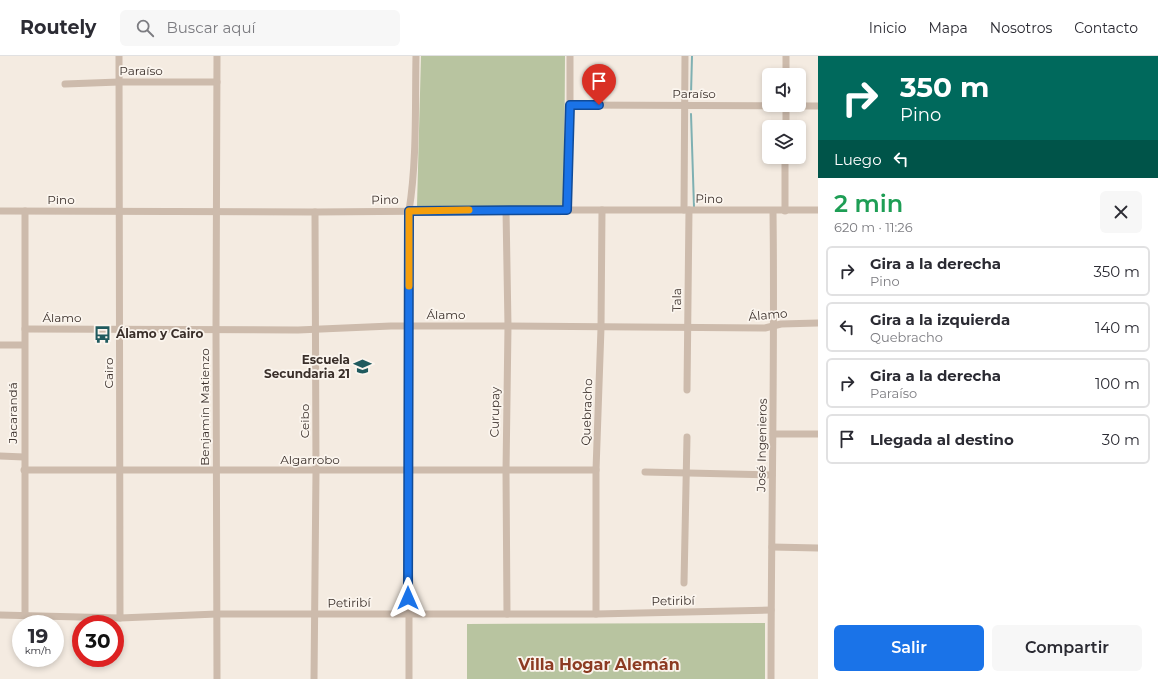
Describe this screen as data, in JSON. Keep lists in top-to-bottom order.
{
  "streets": {
    "street": [
      "Paraíso",
      "Pino",
      "Tala",
      "Álamo",
      "Cairo",
      "Benjamín Matienzo",
      "Curupay",
      "Quebracho",
      "Jacarandá",
      "Ceibo",
      "José Ingenieros",
      "Algarrobo",
      "Petiribí"
    ]
  },
  "crossings": [
    ["Paraíso", "Tala"],
    ["Paraíso", "Cairo"],
    ["Paraíso", "Benjamín Matienzo"],
    ["Pino", "Tala"],
    ["Pino", "Cairo"],
    ["Pino", "Benjamín Matienzo"],
    ["Pino", "Curupay"],
    ["Pino", "Quebracho"],
    ["Pino", "Jacarandá"],
    ["Pino", "Ceibo"],
    ["Pino", "José Ingenieros"],
    ["Tala", "Álamo"],
    ["Álamo", "Cairo"],
    ["Álamo", "Benjamín Matienzo"],
    ["Álamo", "Curupay"],
    ["Álamo", "Quebracho"],
    ["Álamo", "Jacarandá"],
    ["Álamo", "Ceibo"],
    ["Álamo", "José Ingenieros"],
    ["Cairo", "Algarrobo"],
    ["Benjamín Matienzo", "Algarrobo"],
    ["Benjamín Matienzo", "Petiribí"],
    ["Curupay", "Algarrobo"],
    ["Curupay", "Petiribí"],
    ["Quebracho", "Algarrobo"],
    ["Quebracho", "Petiribí"],
    ["Jacarandá", "Algarrobo"],
    ["Ceibo", "Algarrobo"],
    ["Ceibo", "Petiribí"],
    ["José Ingenieros", "Petiribí"]
  ],
  "districts": ["Villa Hogar Alemán"],
  "places": {
    "bus stop": ["Álamo y Cairo"],
    "school or university": ["Escuela Secundaria 21"]
  },
  "page": {
    "header": "Routely",
    "search": "Buscar aquí",
    "nav": [
      "Inicio",
      "Mapa",
      "Nosotros",
      "Contacto"
    ],
    "turn": ["350 m", "Pino"],
    "then": "Luego",
    "heading": ["2 min", "620 m · 11:26"],
    "list": [
      {
        "name": "Gira a la derecha",
        "note": "Pino",
        "value": "350 m"
      },
      {
        "name": "Gira a la izquierda",
        "note": "Quebracho",
        "value": "140 m"
      },
      {
        "name": "Gira a la derecha",
        "note": "Paraíso",
        "value": "100 m"
      },
      {
        "name": "Llegada al destino",
        "value": "30 m"
      }
    ],
    "speed": "19 km/h",
    "limit": "30",
    "buttons": ["Salir", "Compartir"]
  }
}
